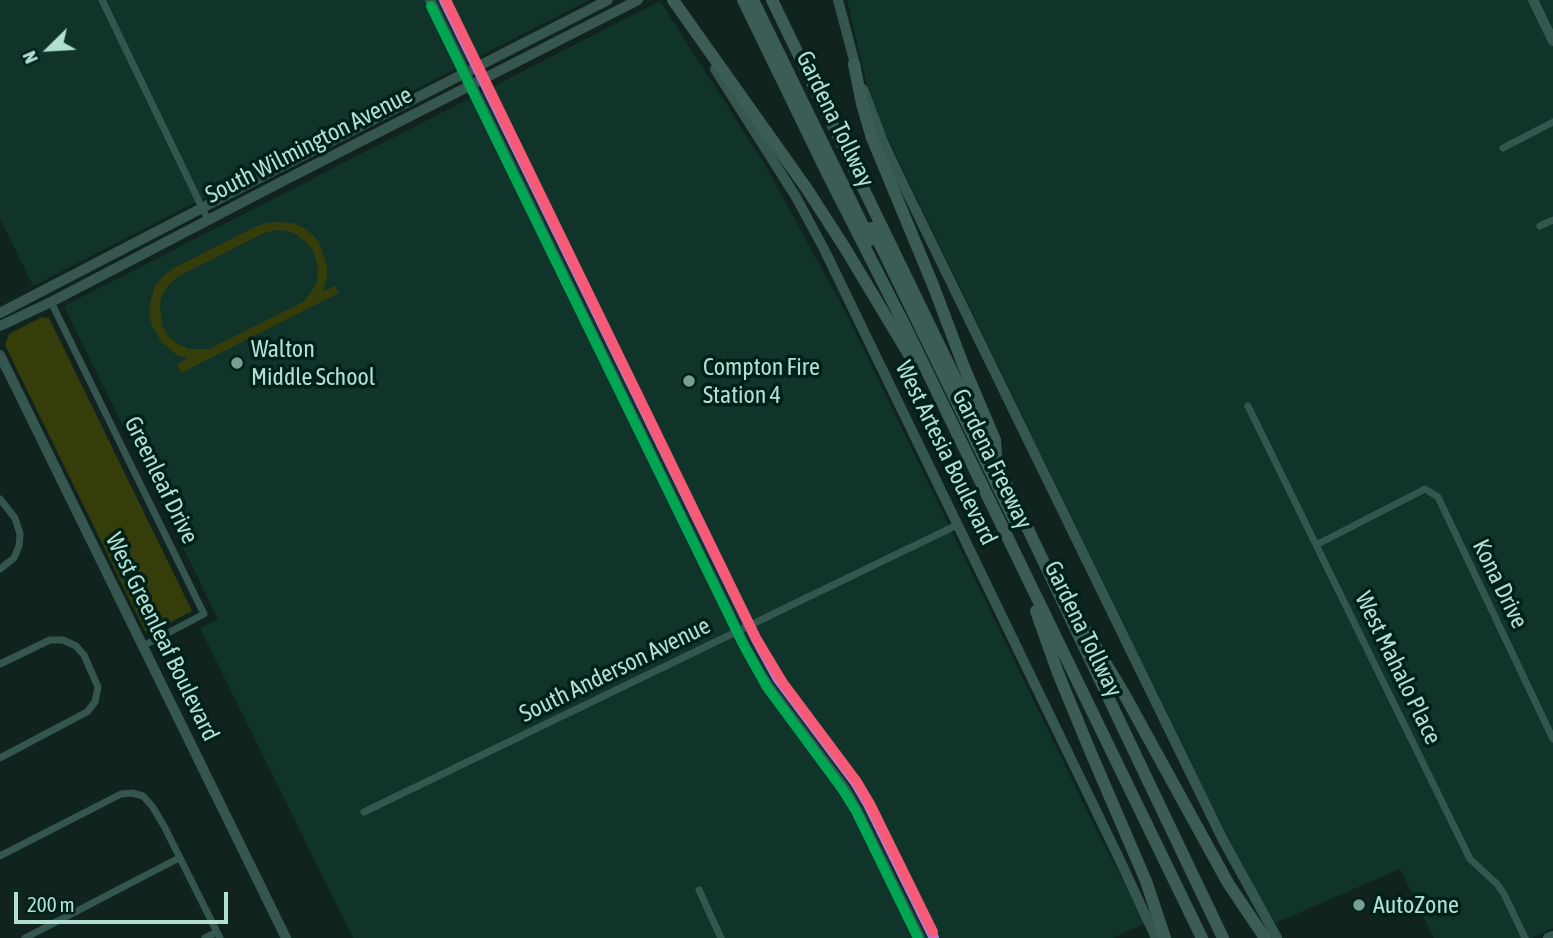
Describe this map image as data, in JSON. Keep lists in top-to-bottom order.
{
  "streets": {
    "highway": ["Gardena Tollway", "Gardena Freeway"],
    "main road": ["South Wilmington Avenue", "West Artesia Boulevard", "West Greenleaf Boulevard"],
    "street": [
      "Greenleaf Drive",
      "Kona Drive",
      "West Mahalo Place",
      "South Anderson Avenue"
    ]
  },
  "crossings": [
    ["Gardena Tollway", "Gardena Freeway"],
    ["South Wilmington Avenue", "Greenleaf Drive"],
    ["West Artesia Boulevard", "South Anderson Avenue"],
    ["Greenleaf Drive", "West Greenleaf Boulevard"],
    ["Kona Drive", "West Mahalo Place"]
  ],
  "places": ["Walton Middle School", "Compton Fire Station 4", "AutoZone"],
  "scale_bar": "200 m",
  "north": "bottom left"
}
